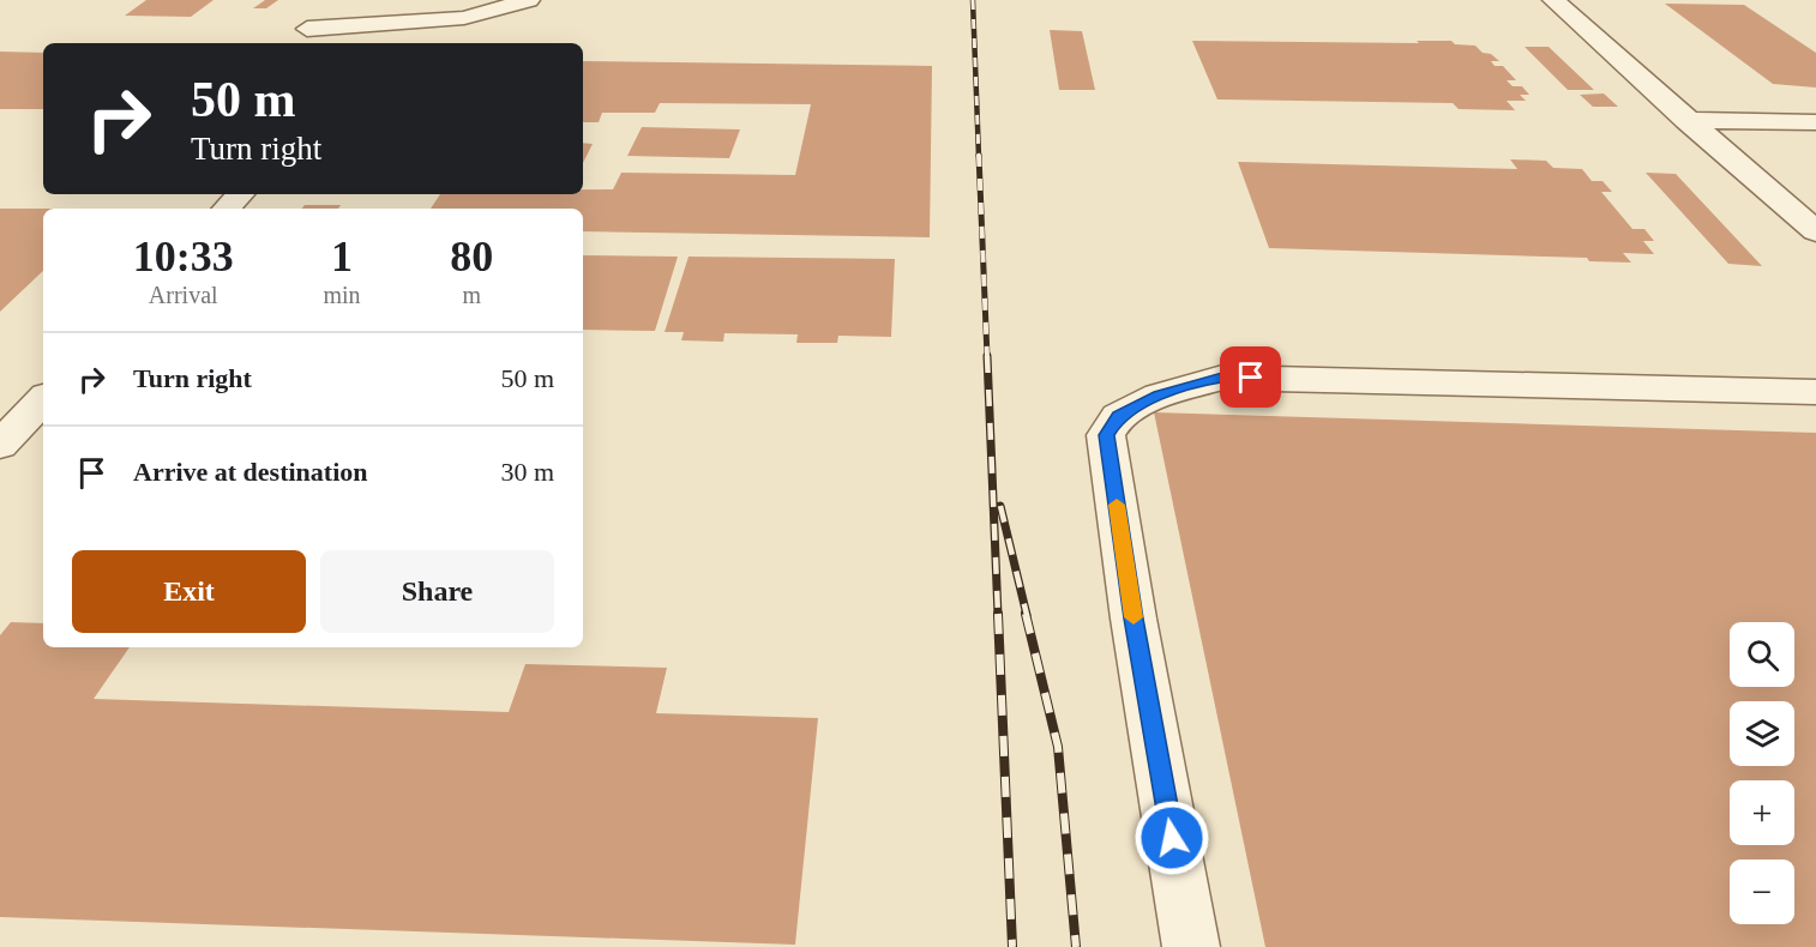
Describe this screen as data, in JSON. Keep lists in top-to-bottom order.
{
  "page": {
    "turn": ["50 m", "Turn right"],
    "eta": [
      "10:33",
      "Arrival",
      "1",
      "min",
      "80",
      "m"
    ],
    "list": [
      {
        "name": "Turn right",
        "value": "50 m"
      },
      {
        "name": "Arrive at destination",
        "value": "30 m"
      }
    ],
    "buttons": ["Exit", "Share"],
    "map_buttons": ["+", "−"]
  }
}
